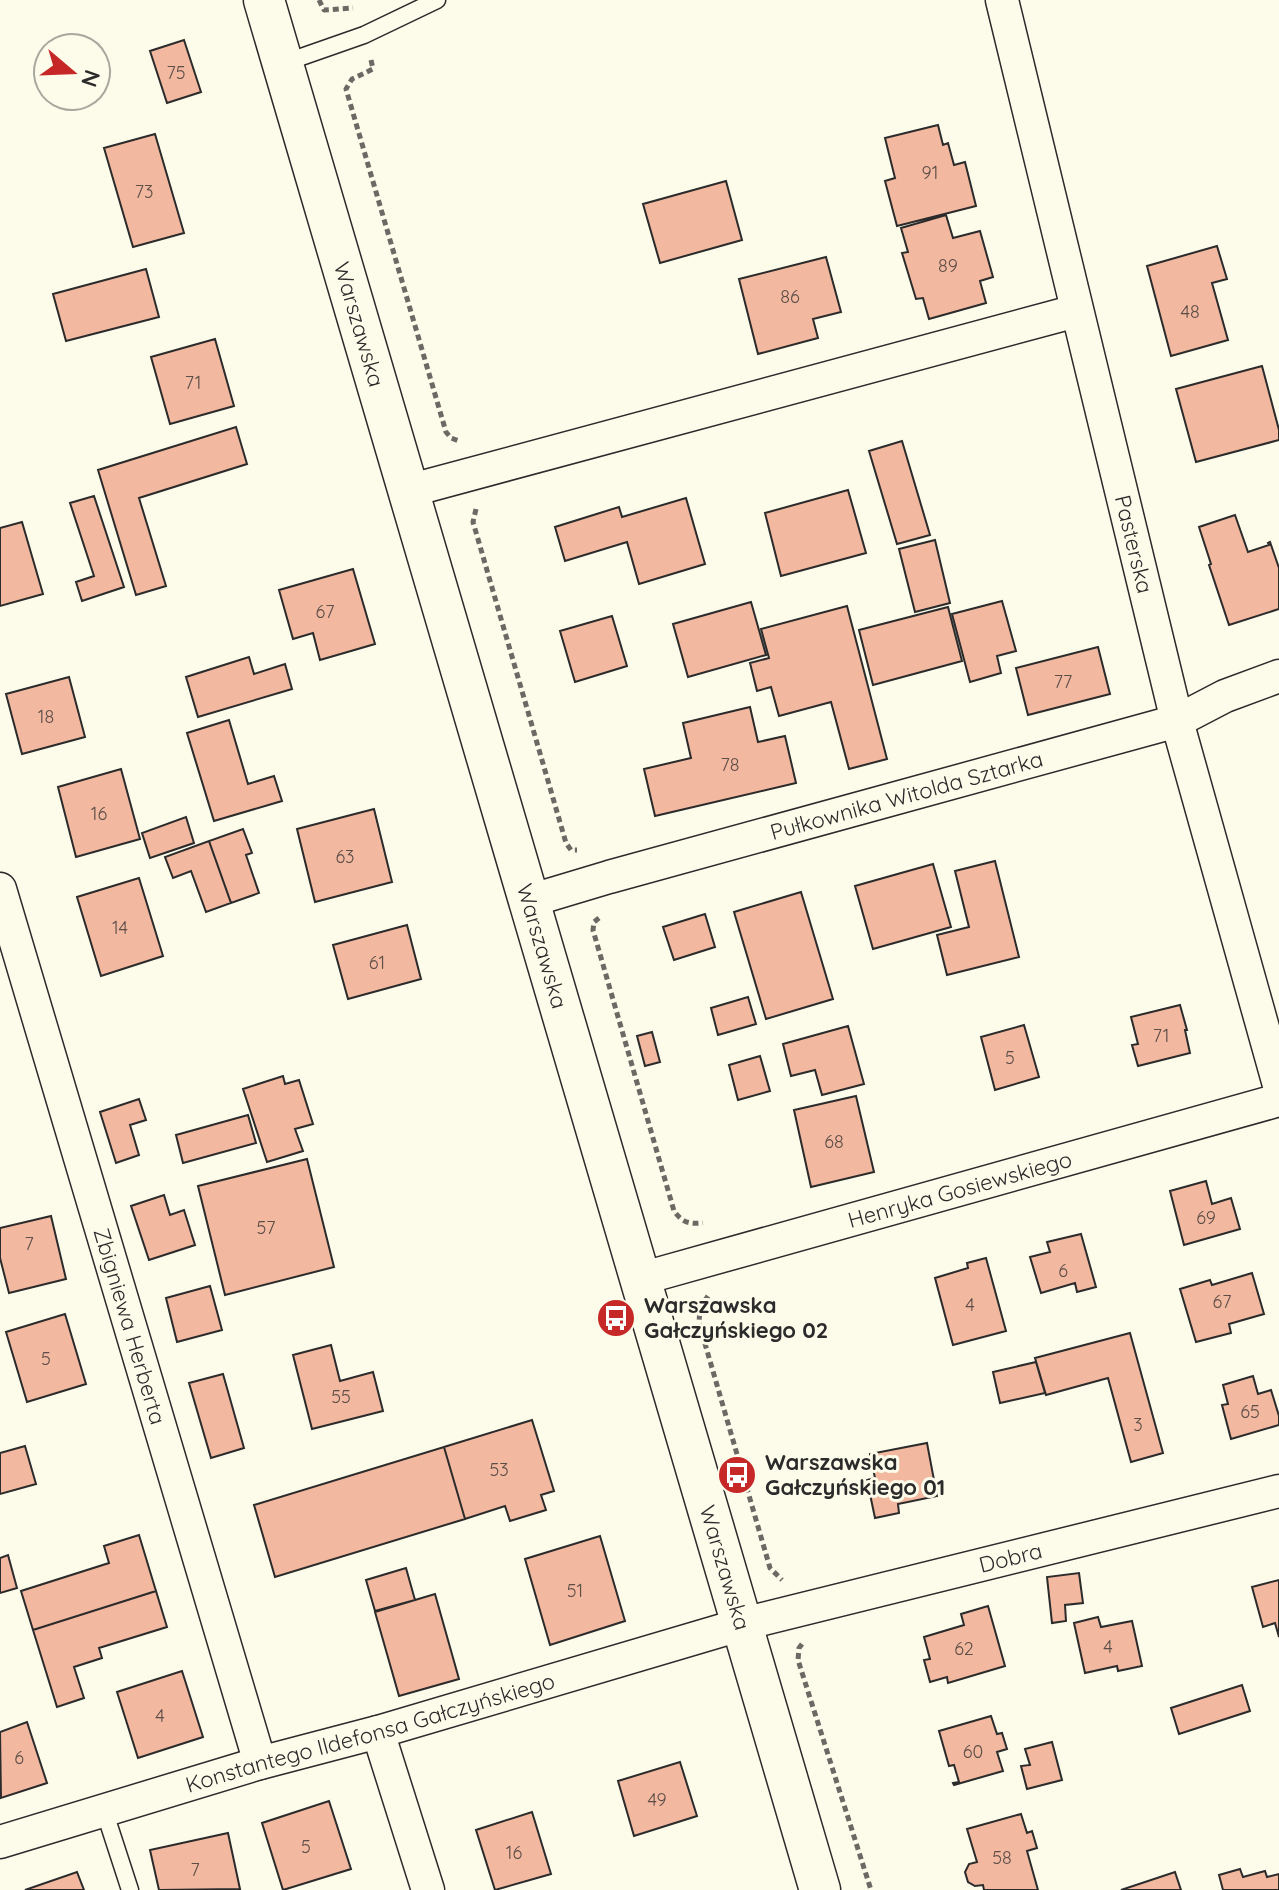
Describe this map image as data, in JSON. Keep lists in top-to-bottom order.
{
  "streets": {
    "street": [
      "Warszawska",
      "Pasterska",
      "Pułkownika Witolda Sztarka",
      "Henryka Gosiewskiego",
      "Zbigniewa Herberta",
      "Dobra",
      "Konstantego Ildefonsa Gałczyńskiego"
    ]
  },
  "crossings": [
    ["Warszawska", "Pułkownika Witolda Sztarka"],
    ["Warszawska", "Henryka Gosiewskiego"],
    ["Warszawska", "Dobra"],
    ["Warszawska", "Konstantego Ildefonsa Gałczyńskiego"],
    ["Pasterska", "Pułkownika Witolda Sztarka"],
    ["Zbigniewa Herberta", "Konstantego Ildefonsa Gałczyńskiego"],
    ["Dobra", "Konstantego Ildefonsa Gałczyńskiego"]
  ],
  "places": {
    "bus stop": ["Warszawska Gałczyńskiego 02", "Warszawska Gałczyńskiego 01"]
  },
  "house_numbers": [
    "75",
    "91",
    "73",
    "89",
    "86",
    "48",
    "71",
    "67",
    "77",
    "18",
    "78",
    "16",
    "63",
    "14",
    "61",
    "71",
    "5",
    "68",
    "69",
    "57",
    "7",
    "6",
    "67",
    "4",
    "5",
    "55",
    "65",
    "3",
    "53",
    "51",
    "4",
    "62",
    "4",
    "60",
    "6",
    "49",
    "5",
    "16",
    "58",
    "7"
  ],
  "north": "right"
}
